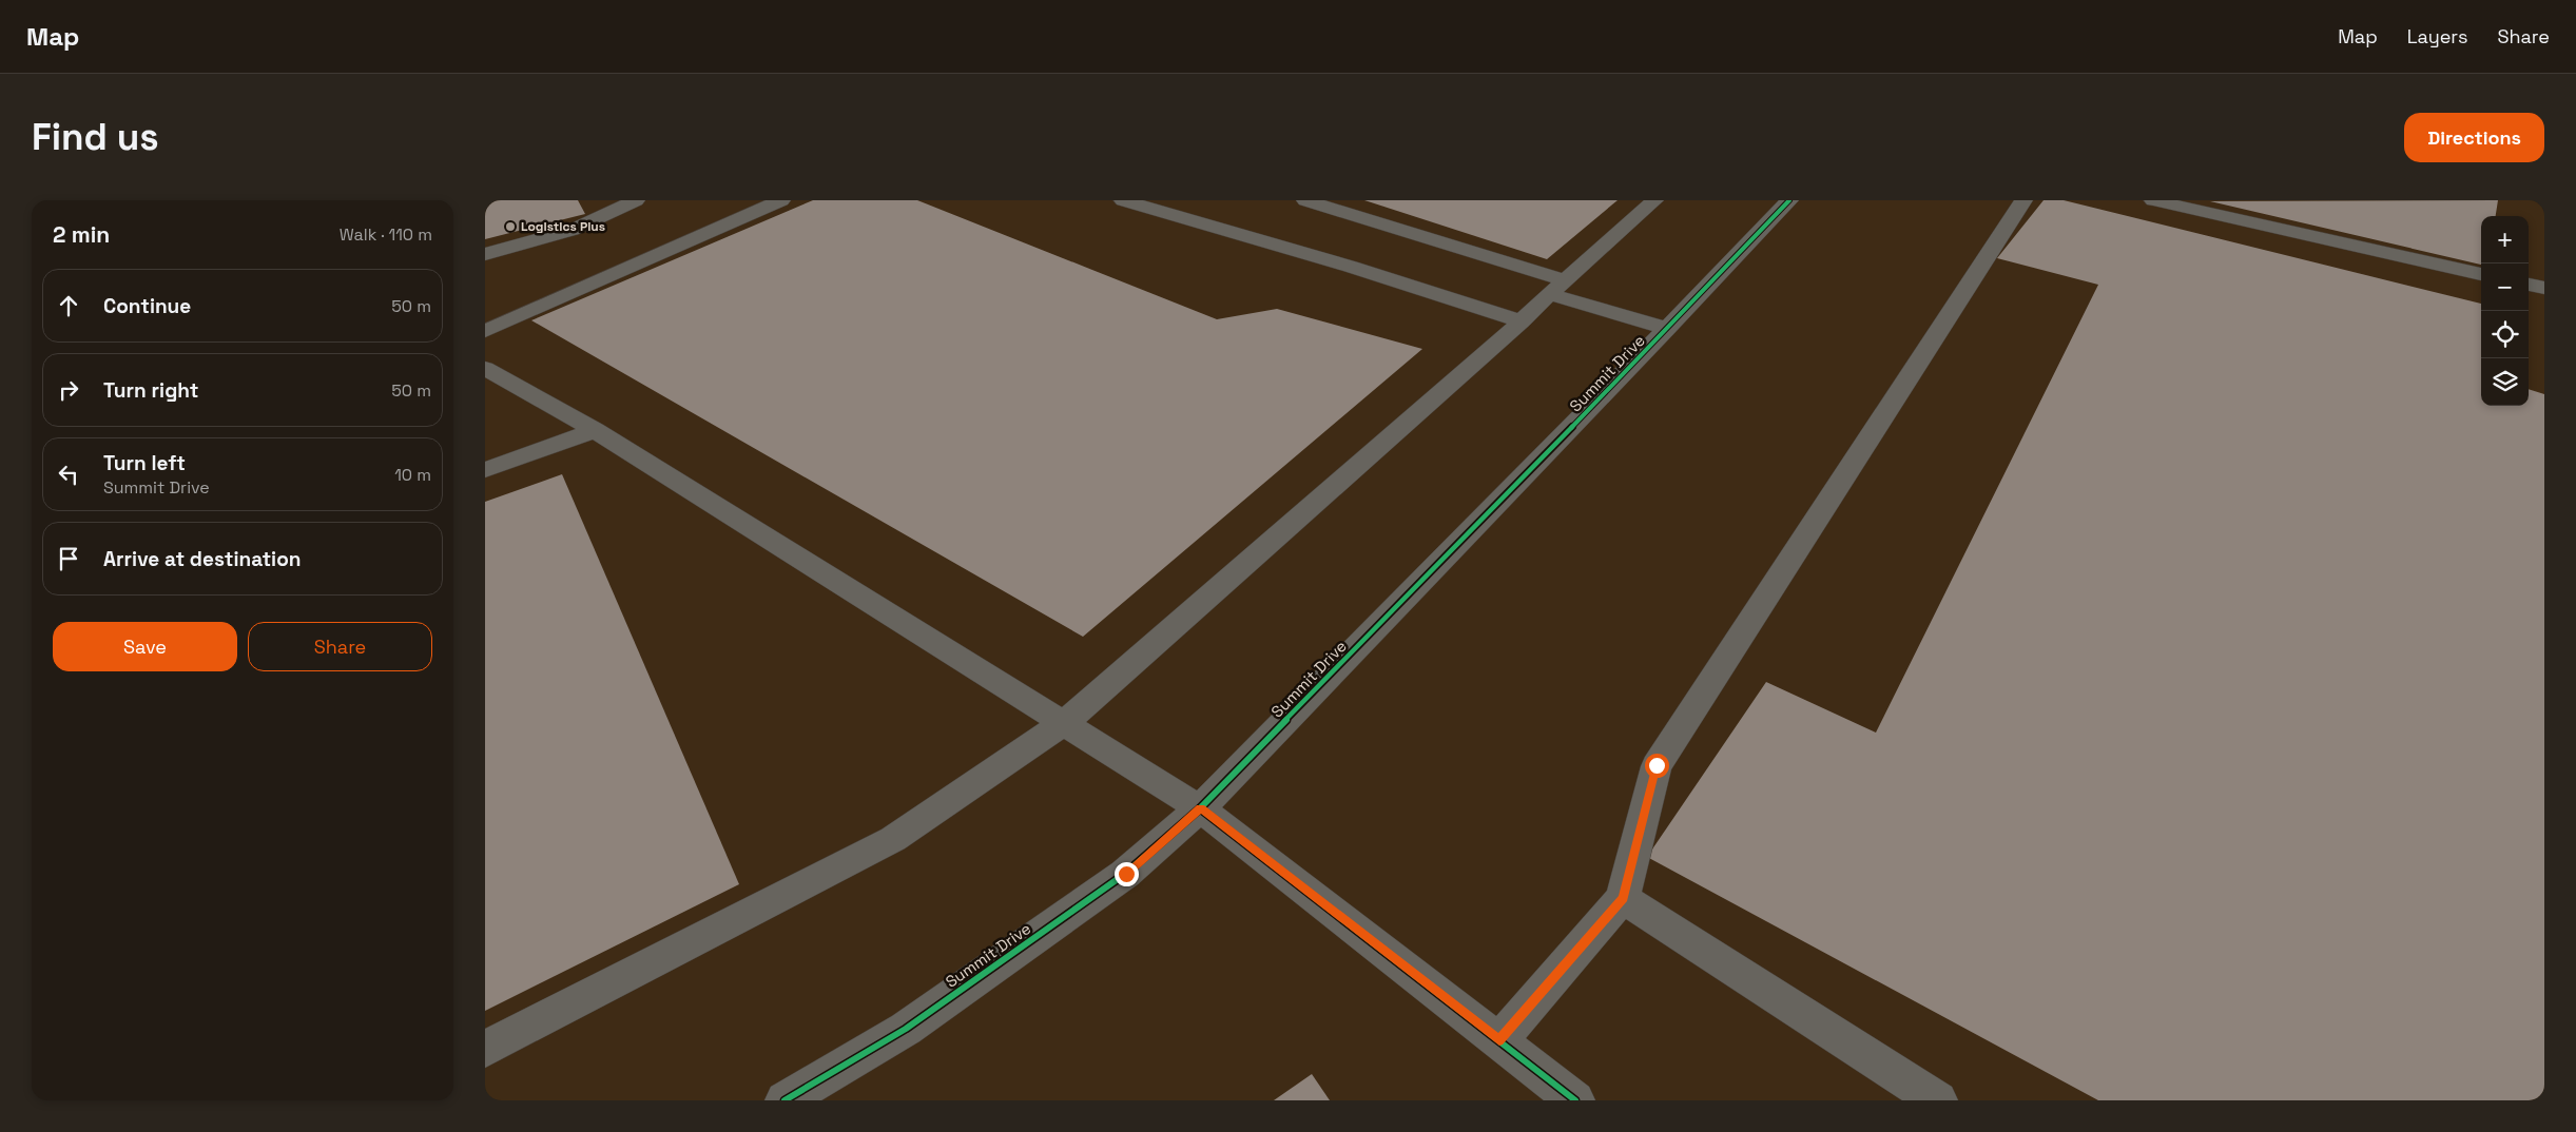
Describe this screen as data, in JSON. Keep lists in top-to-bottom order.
{
  "streets": {
    "street": ["Summit Drive"]
  },
  "places": ["Logistics Plus"],
  "page": {
    "header": "Map",
    "nav": ["Map", "Layers", "Share"],
    "buttons": [
      "Directions",
      ["Save", "Share"]
    ],
    "title": "Find us",
    "heading": ["2 min", "Walk · 110 m"],
    "map_buttons": ["+", "−"],
    "list": [
      ["Continue", "50 m"],
      ["Turn right", "50 m"],
      ["Turn left", "Summit Drive", "10 m"],
      "Arrive at destination"
    ]
  }
}
